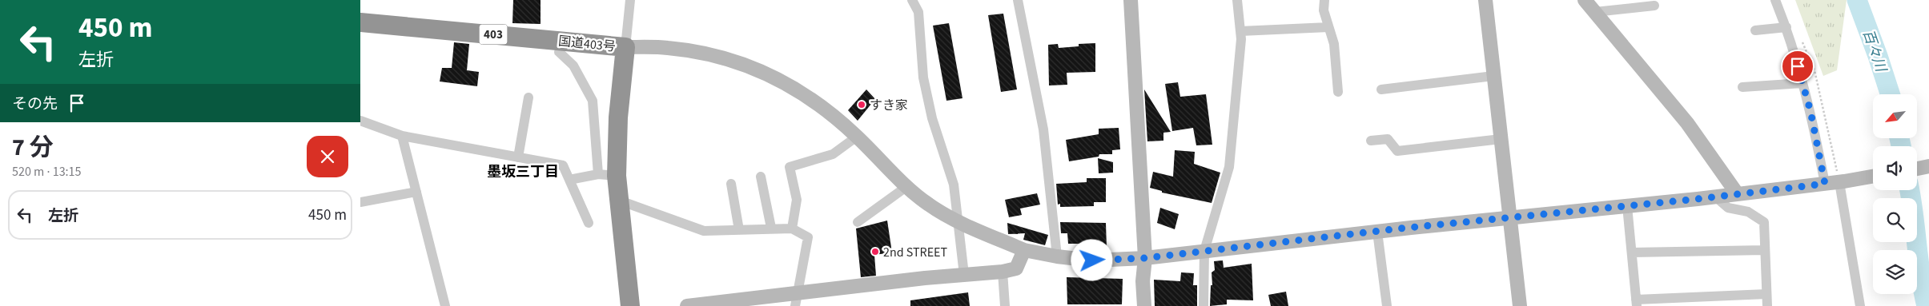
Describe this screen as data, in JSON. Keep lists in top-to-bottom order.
{
  "streets": {
    "highway": ["403", "国道403号"]
  },
  "districts": ["墨坂三丁目"],
  "water": ["百々川"],
  "places": ["すき家", "2nd STREET"],
  "north": "bottom left",
  "page": {
    "turn": ["450 m", "左折"],
    "then": "その先",
    "heading": ["7 分", "520 m · 13:15"],
    "list": [
      {
        "name": "左折",
        "value": "450 m"
      }
    ]
  }
}
